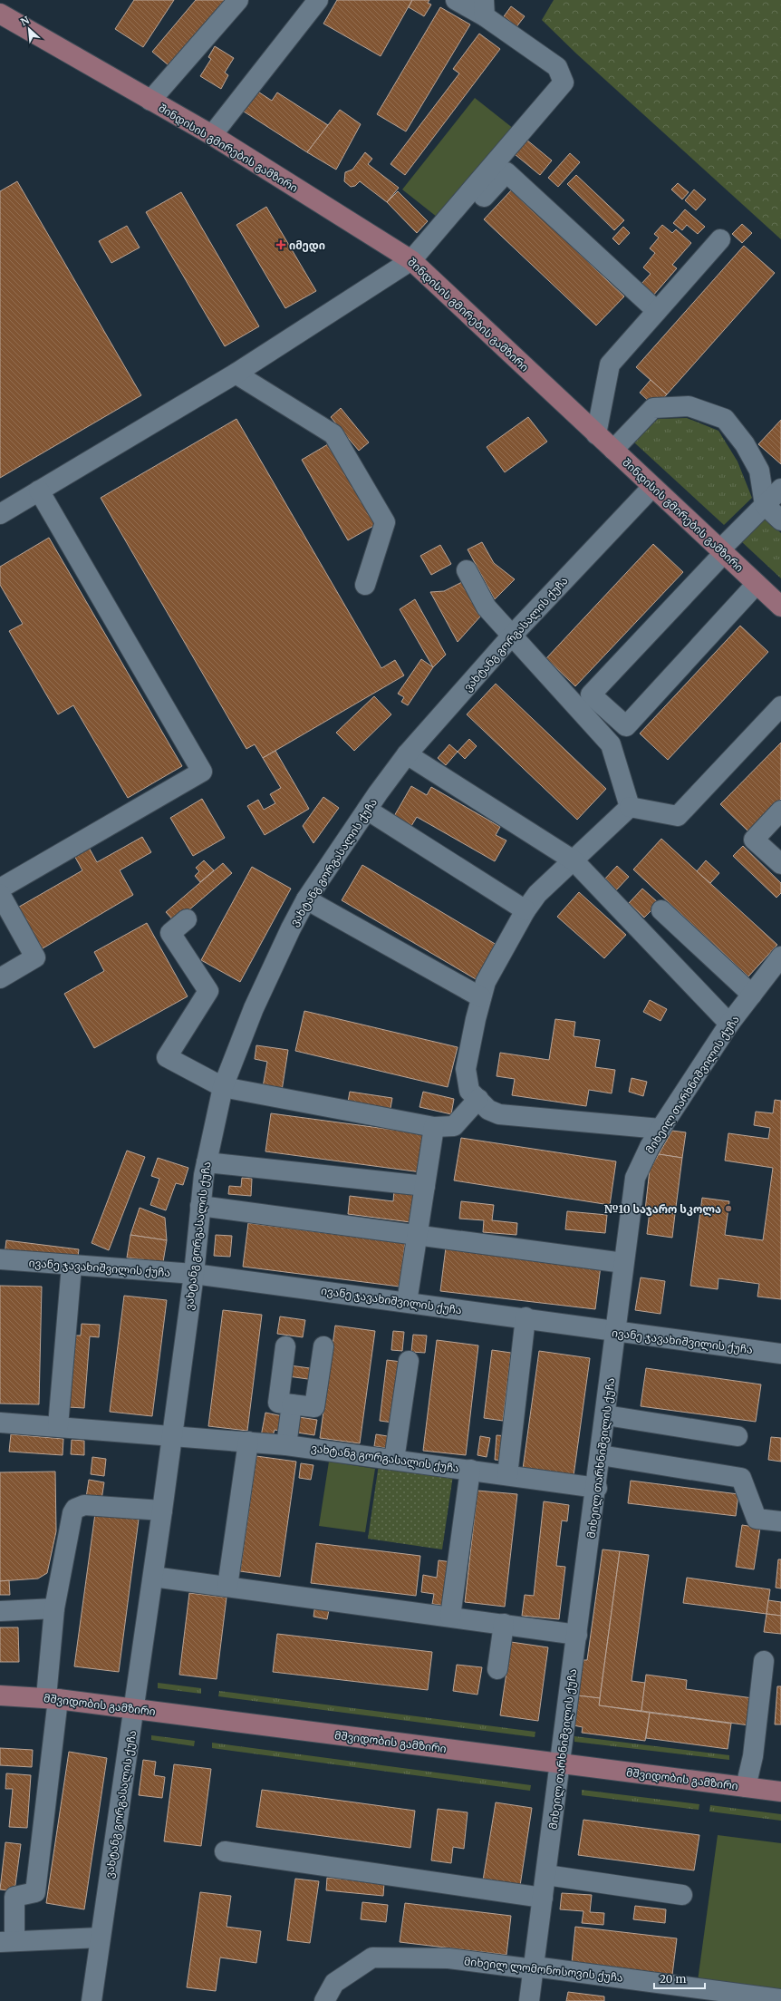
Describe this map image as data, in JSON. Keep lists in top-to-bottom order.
{
  "streets": {
    "main road": ["შინდისის გმირების გამზირი", "მშვიდობის გამზირი"],
    "street": [
      "ვახტანგ გორგასალის ქუჩა",
      "მიხეილ თარხნიშვილის ქუჩა",
      "ივანე ჯავახიშვილის ქუჩა",
      "მიხეილ ლომონოსოვის ქუჩა"
    ]
  },
  "crossings": [
    ["შინდისის გმირების გამზირი", "ვახტანგ გორგასალის ქუჩა"],
    ["ვახტანგ გორგასალის ქუჩა", "მიხეილ თარხნიშვილის ქუჩა"],
    ["ვახტანგ გორგასალის ქუჩა", "ივანე ჯავახიშვილის ქუჩა"],
    ["ვახტანგ გორგასალის ქუჩა", "მშვიდობის გამზირი"],
    ["მიხეილ თარხნიშვილის ქუჩა", "ივანე ჯავახიშვილის ქუჩა"],
    ["მიხეილ თარხნიშვილის ქუჩა", "მშვიდობის გამზირი"],
    ["მიხეილ თარხნიშვილის ქუჩა", "მიხეილ ლომონოსოვის ქუჩა"]
  ],
  "places": {
    "health": ["იმედი"],
    "other": ["№10 საჯარო სკოლა"]
  },
  "scale_bar": "20 m",
  "north": "top left"
}
